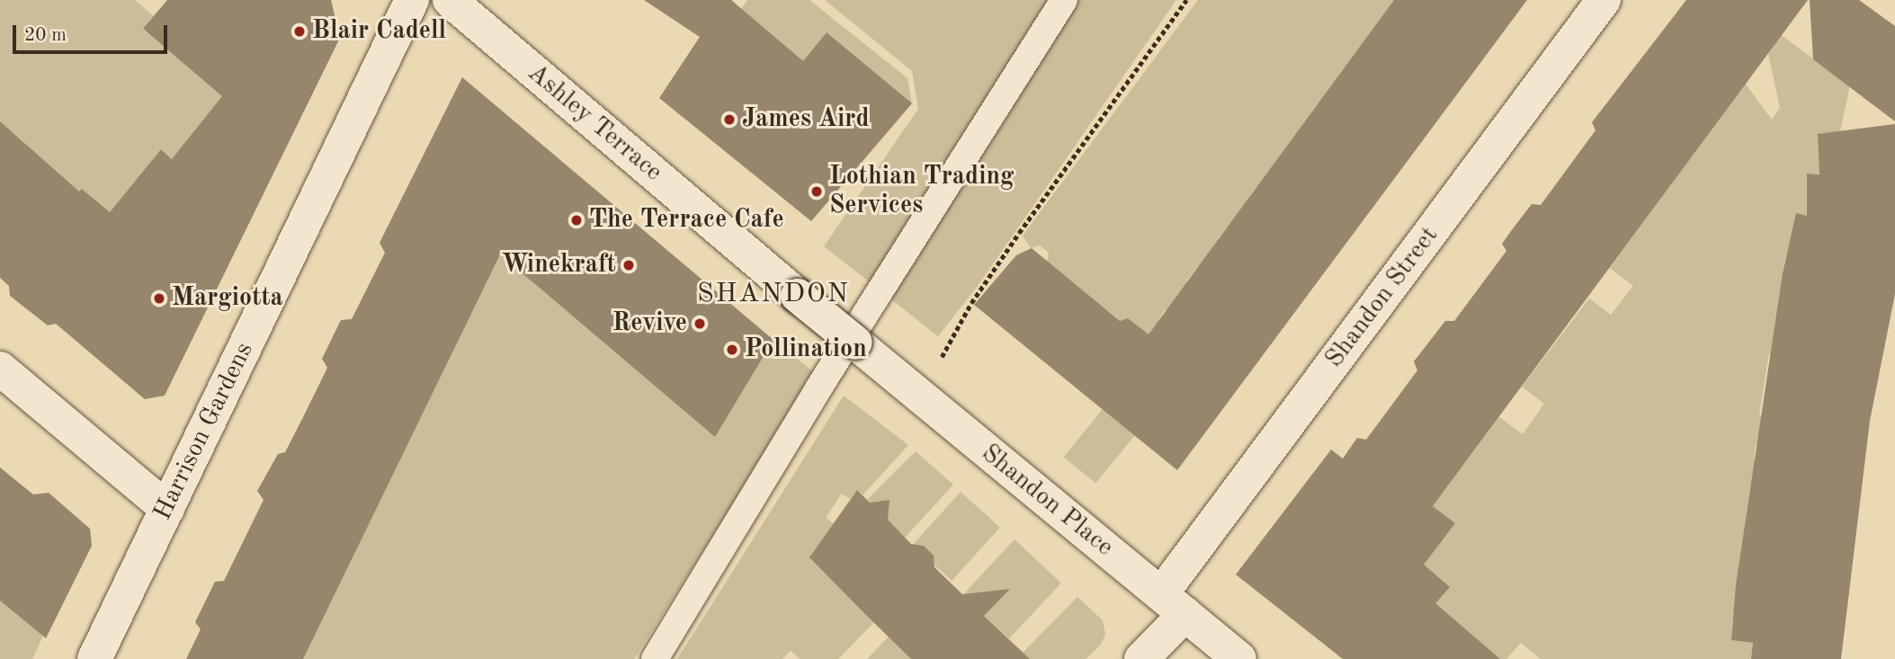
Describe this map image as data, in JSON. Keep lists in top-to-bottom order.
{
  "streets": {
    "street": [
      "Ashley Terrace",
      "Shandon Street",
      "Harrison Gardens",
      "Shandon Place"
    ]
  },
  "crossings": [
    ["Ashley Terrace", "Shandon Place"],
    ["Shandon Street", "Shandon Place"]
  ],
  "districts": ["SHANDON"],
  "places": [
    "Blair Cadell",
    "James Aird",
    "Lothian Trading Services",
    "The Terrace Cafe",
    "Winekraft",
    "Margiotta",
    "Revive",
    "Pollination"
  ],
  "scale_bar": "20 m"
}
